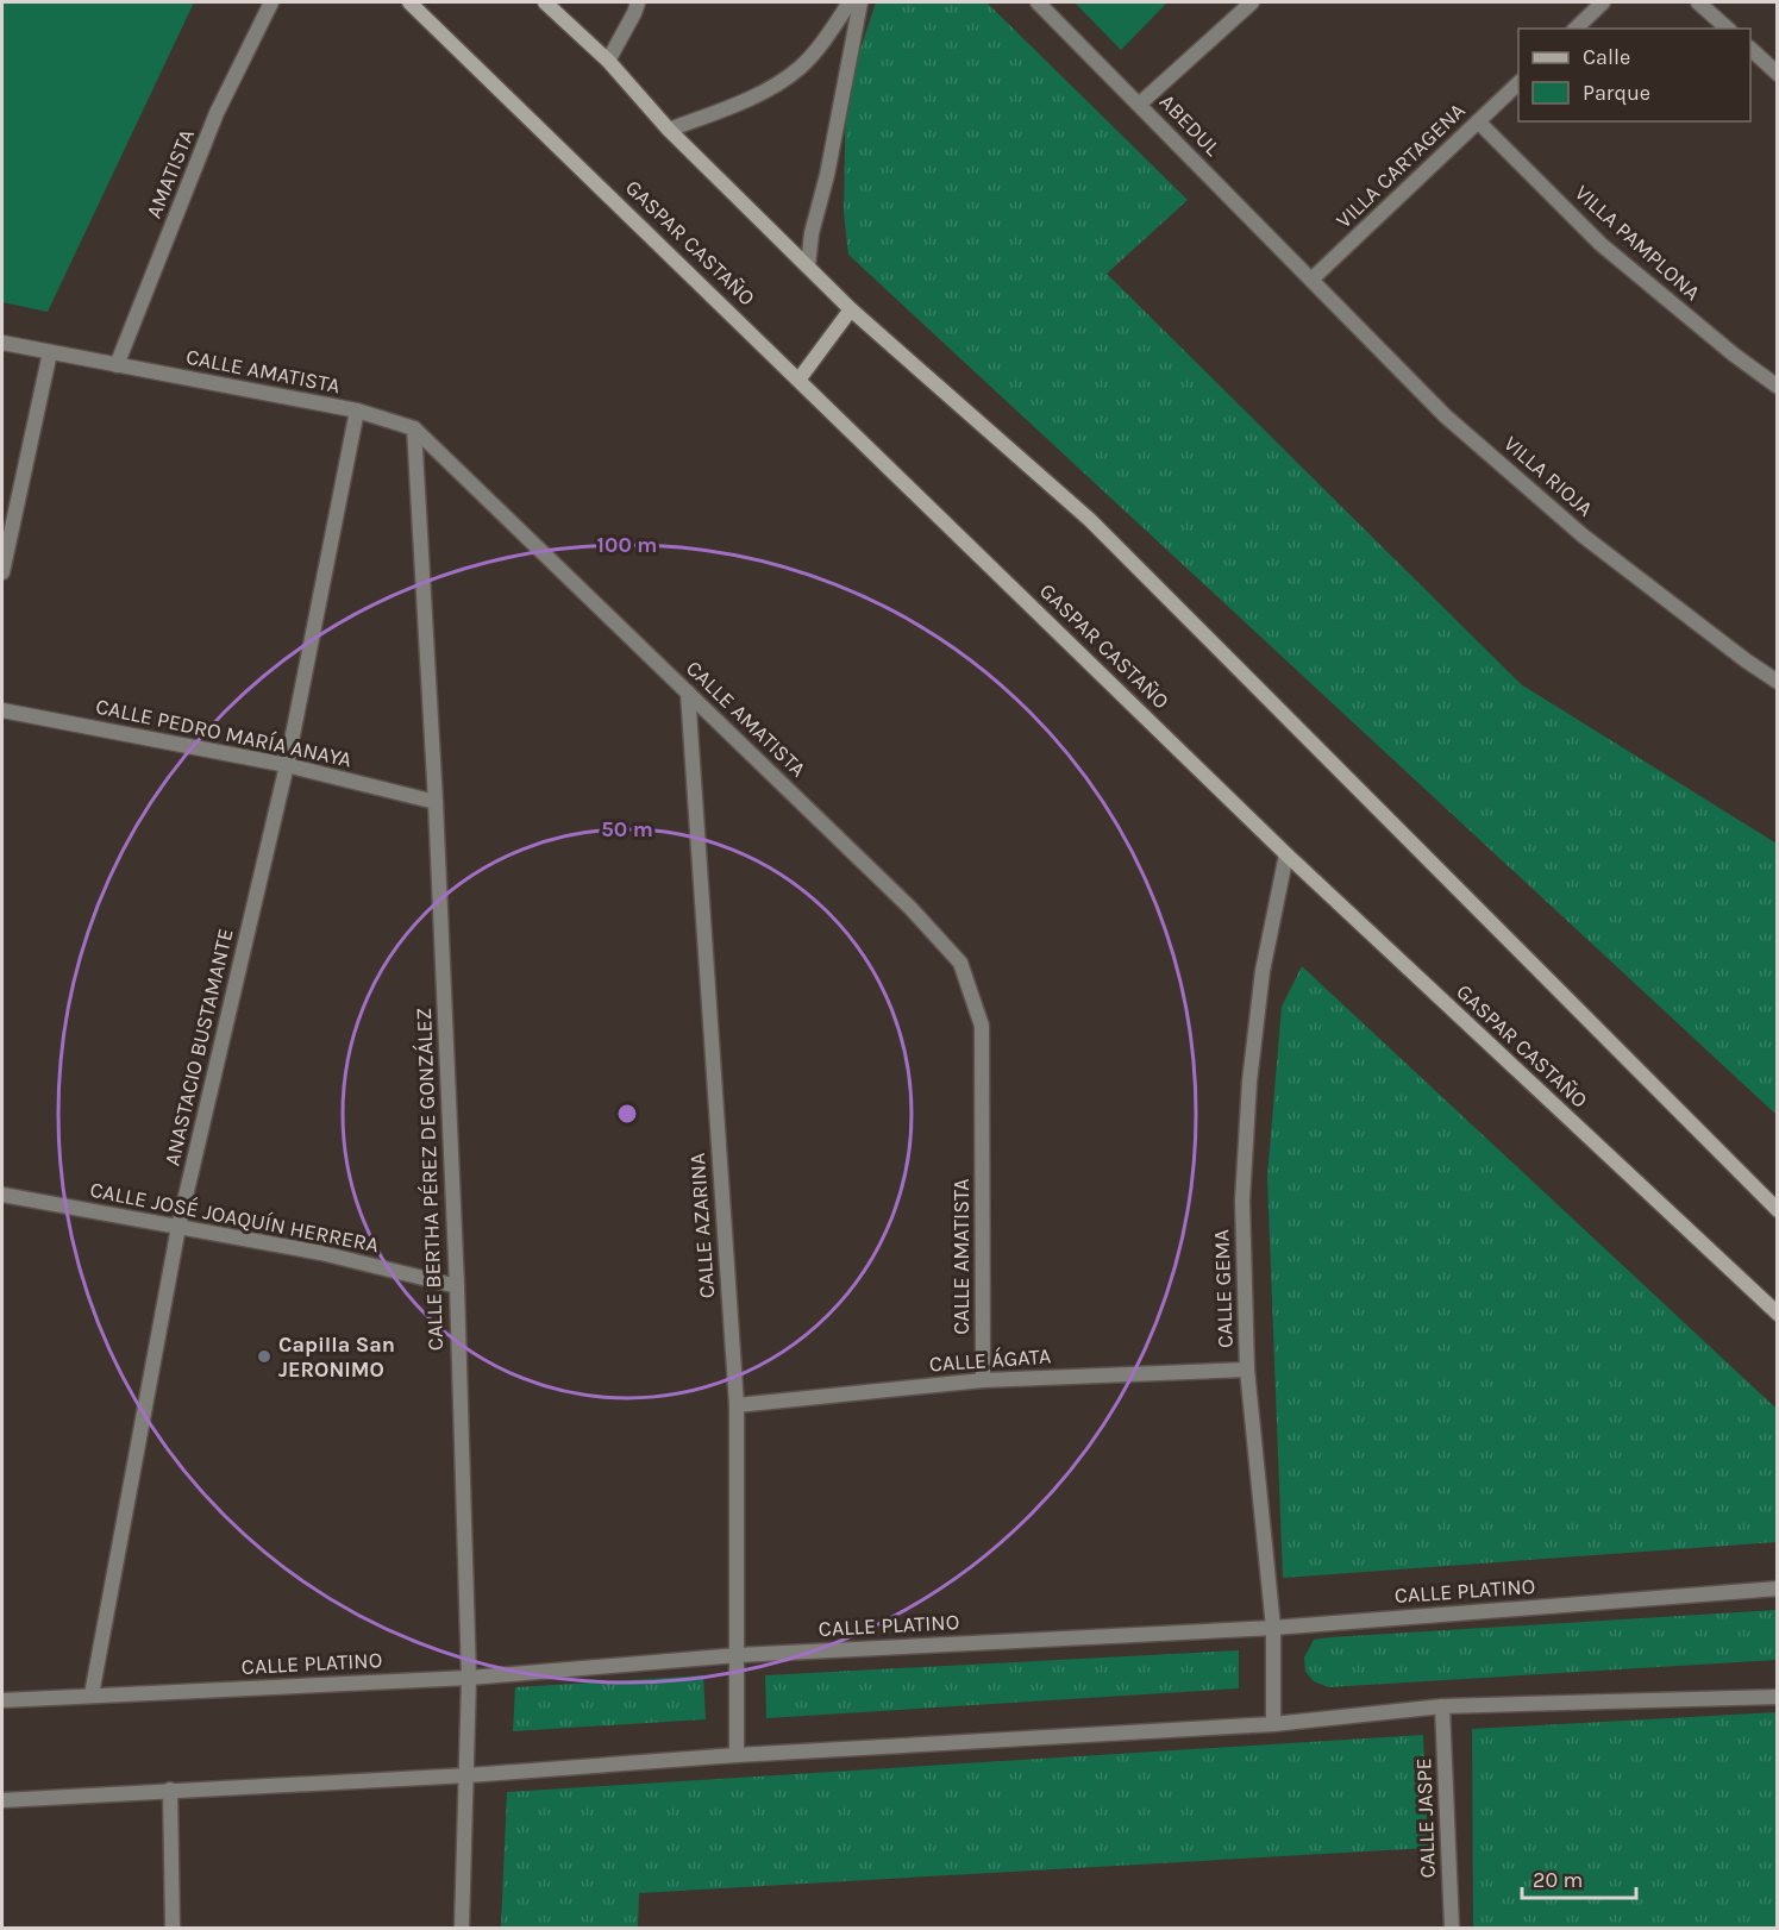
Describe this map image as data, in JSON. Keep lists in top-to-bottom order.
{
  "streets": {
    "main road": ["GASPAR CASTAÑO"],
    "street": [
      "ABEDUL",
      "VILLA CARTAGENA",
      "AMATISTA",
      "VILLA PAMPLONA",
      "CALLE AMATISTA",
      "VILLA RIOJA",
      "CALLE PEDRO MARÍA ANAYA",
      "ANASTACIO BUSTAMANTE",
      "CALLE BERTHA PÉREZ DE GONZÁLEZ",
      "CALLE JOSÉ JOAQUÍN HERRERA",
      "CALLE AZARINA",
      "CALLE GEMA",
      "CALLE ÁGATA",
      "CALLE PLATINO",
      "CALLE JASPE"
    ]
  },
  "crossings": [
    ["ABEDUL", "VILLA CARTAGENA"],
    ["ABEDUL", "VILLA RIOJA"],
    ["VILLA CARTAGENA", "VILLA PAMPLONA"],
    ["VILLA CARTAGENA", "VILLA RIOJA"],
    ["AMATISTA", "CALLE AMATISTA"],
    ["GASPAR CASTAÑO", "CALLE GEMA"],
    ["CALLE AMATISTA", "ANASTACIO BUSTAMANTE"],
    ["CALLE AMATISTA", "CALLE BERTHA PÉREZ DE GONZÁLEZ"],
    ["CALLE AMATISTA", "CALLE AZARINA"],
    ["CALLE AMATISTA", "CALLE ÁGATA"],
    ["CALLE PEDRO MARÍA ANAYA", "ANASTACIO BUSTAMANTE"],
    ["CALLE PEDRO MARÍA ANAYA", "CALLE BERTHA PÉREZ DE GONZÁLEZ"],
    ["ANASTACIO BUSTAMANTE", "CALLE JOSÉ JOAQUÍN HERRERA"],
    ["ANASTACIO BUSTAMANTE", "CALLE PLATINO"],
    ["CALLE BERTHA PÉREZ DE GONZÁLEZ", "CALLE JOSÉ JOAQUÍN HERRERA"],
    ["CALLE BERTHA PÉREZ DE GONZÁLEZ", "CALLE PLATINO"],
    ["CALLE AZARINA", "CALLE ÁGATA"],
    ["CALLE AZARINA", "CALLE PLATINO"],
    ["CALLE GEMA", "CALLE ÁGATA"],
    ["CALLE GEMA", "CALLE PLATINO"]
  ],
  "places": ["Capilla San JERONIMO"],
  "legend": ["Calle", "Parque"],
  "scale_bar": "20 m",
  "rings": ["100 m", "50 m"]
}
